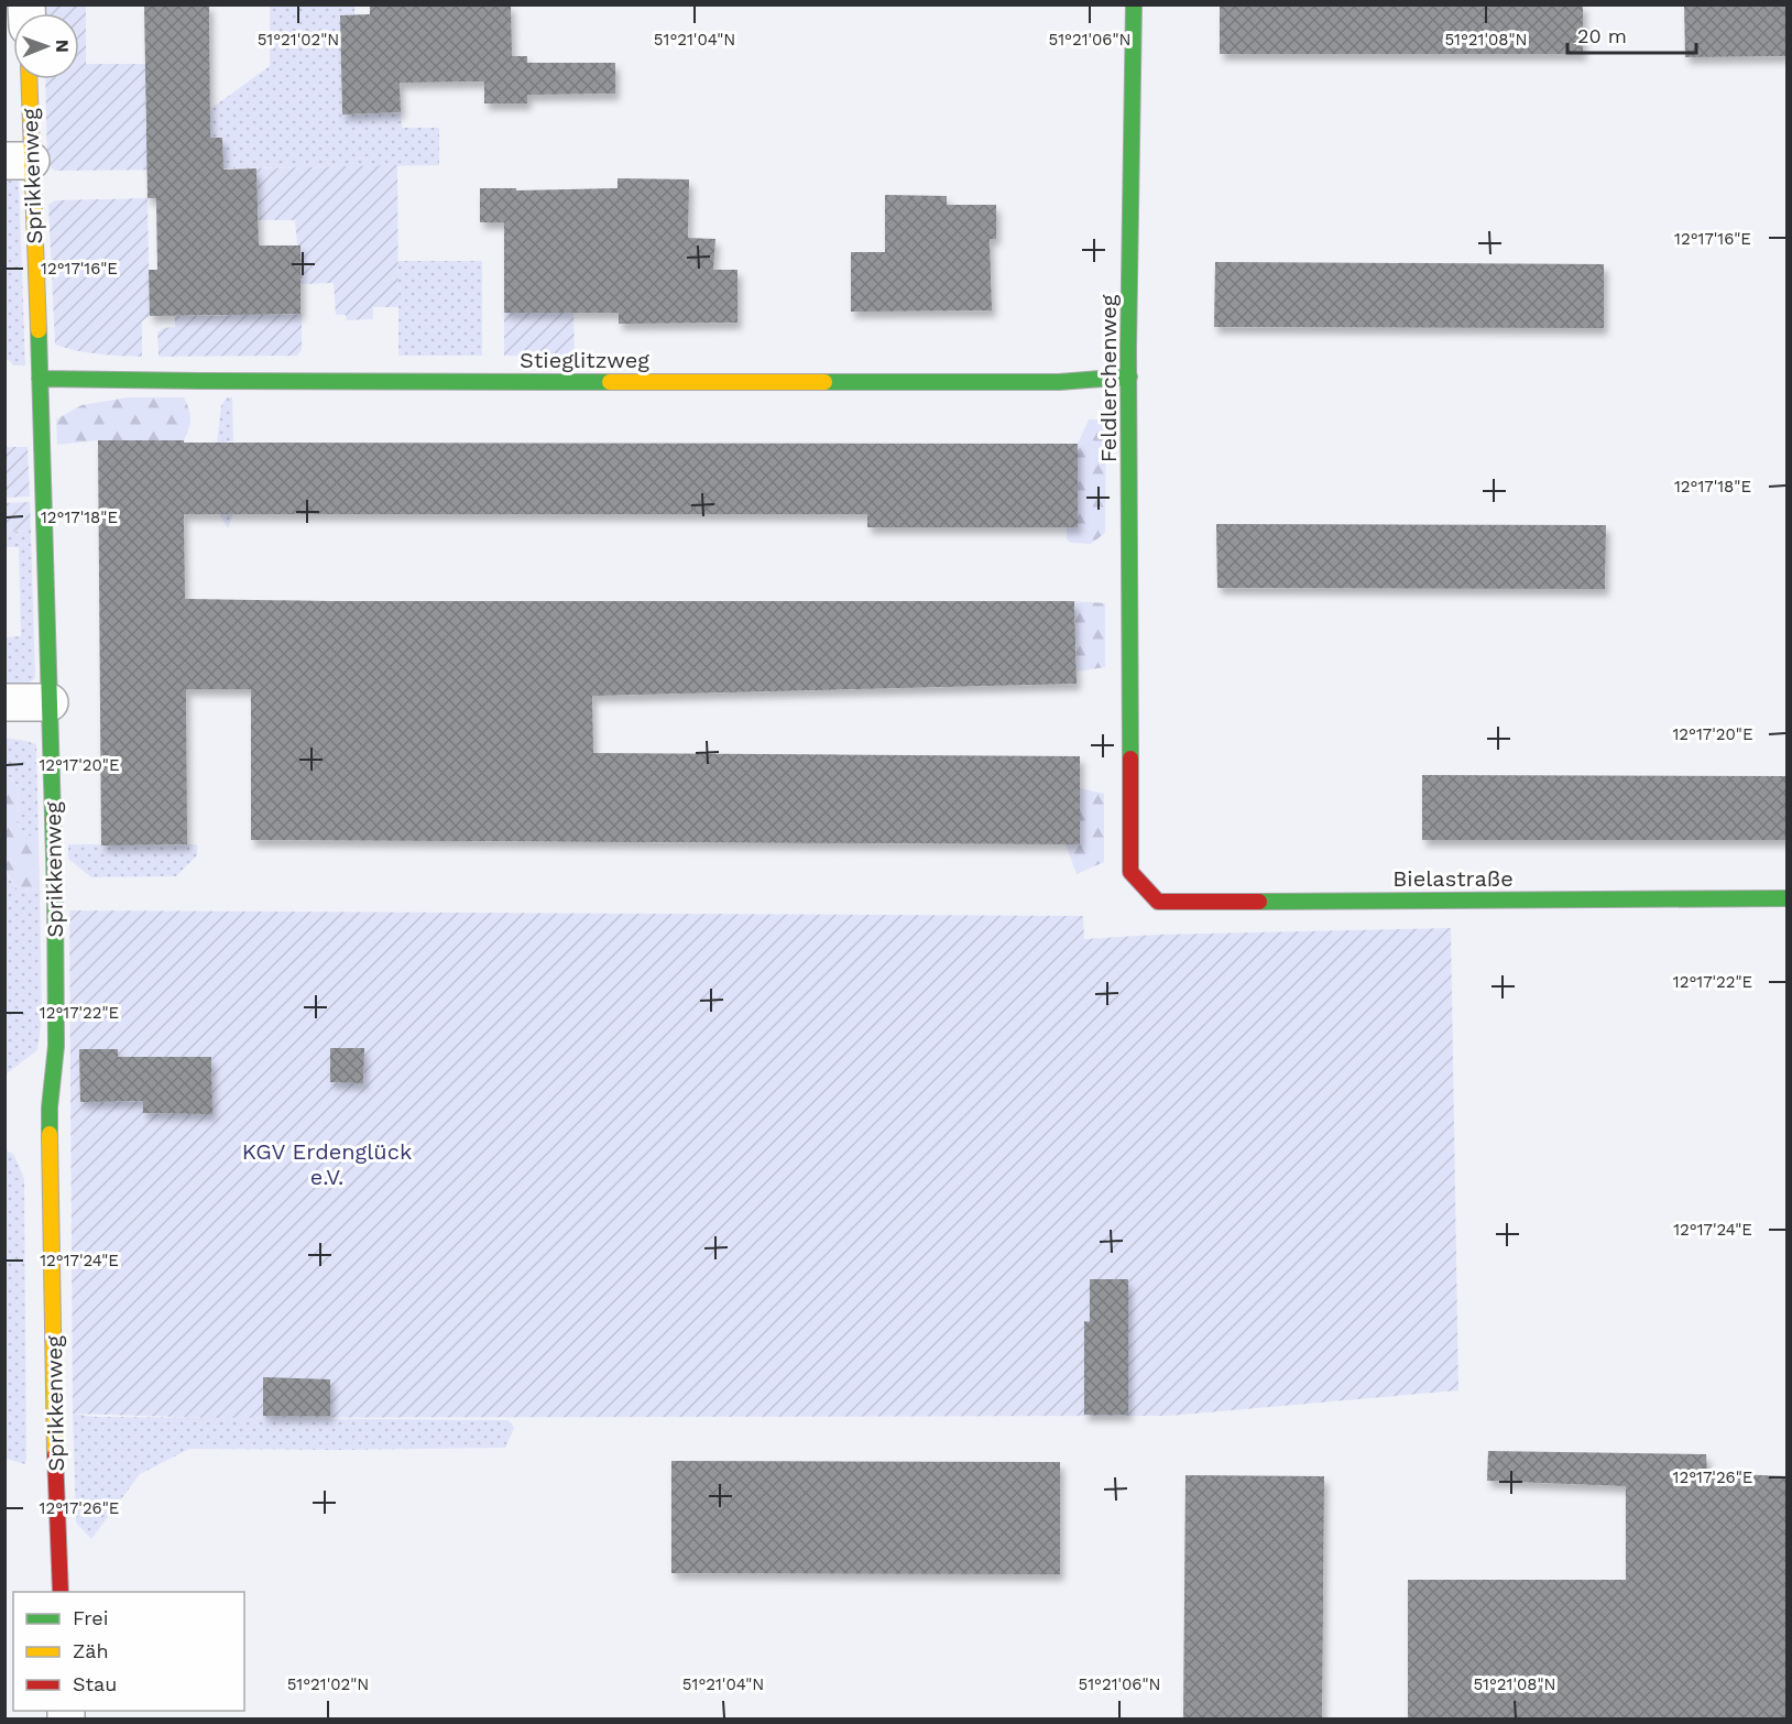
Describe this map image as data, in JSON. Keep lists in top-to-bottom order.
{
  "streets": {
    "street": [
      "Sprikkenweg",
      "Stieglitzweg",
      "Feldlerchenweg",
      "Bielastraße"
    ]
  },
  "crossings": [
    ["Sprikkenweg", "Stieglitzweg"],
    ["Stieglitzweg", "Feldlerchenweg"],
    ["Feldlerchenweg", "Bielastraße"]
  ],
  "parks": ["KGV Erdenglück e.V."],
  "legend": ["Frei", "Zäh", "Stau"],
  "scale_bar": "20 m",
  "north": "right",
  "coordinates": [
    "51°21'02\"N",
    "51°21'04\"N",
    "51°21'06\"N",
    "51°21'08\"N",
    "12°17'16\"E",
    "12°17'18\"E",
    "12°17'20\"E",
    "12°17'22\"E",
    "12°17'24\"E",
    "12°17'26\"E"
  ]
}
